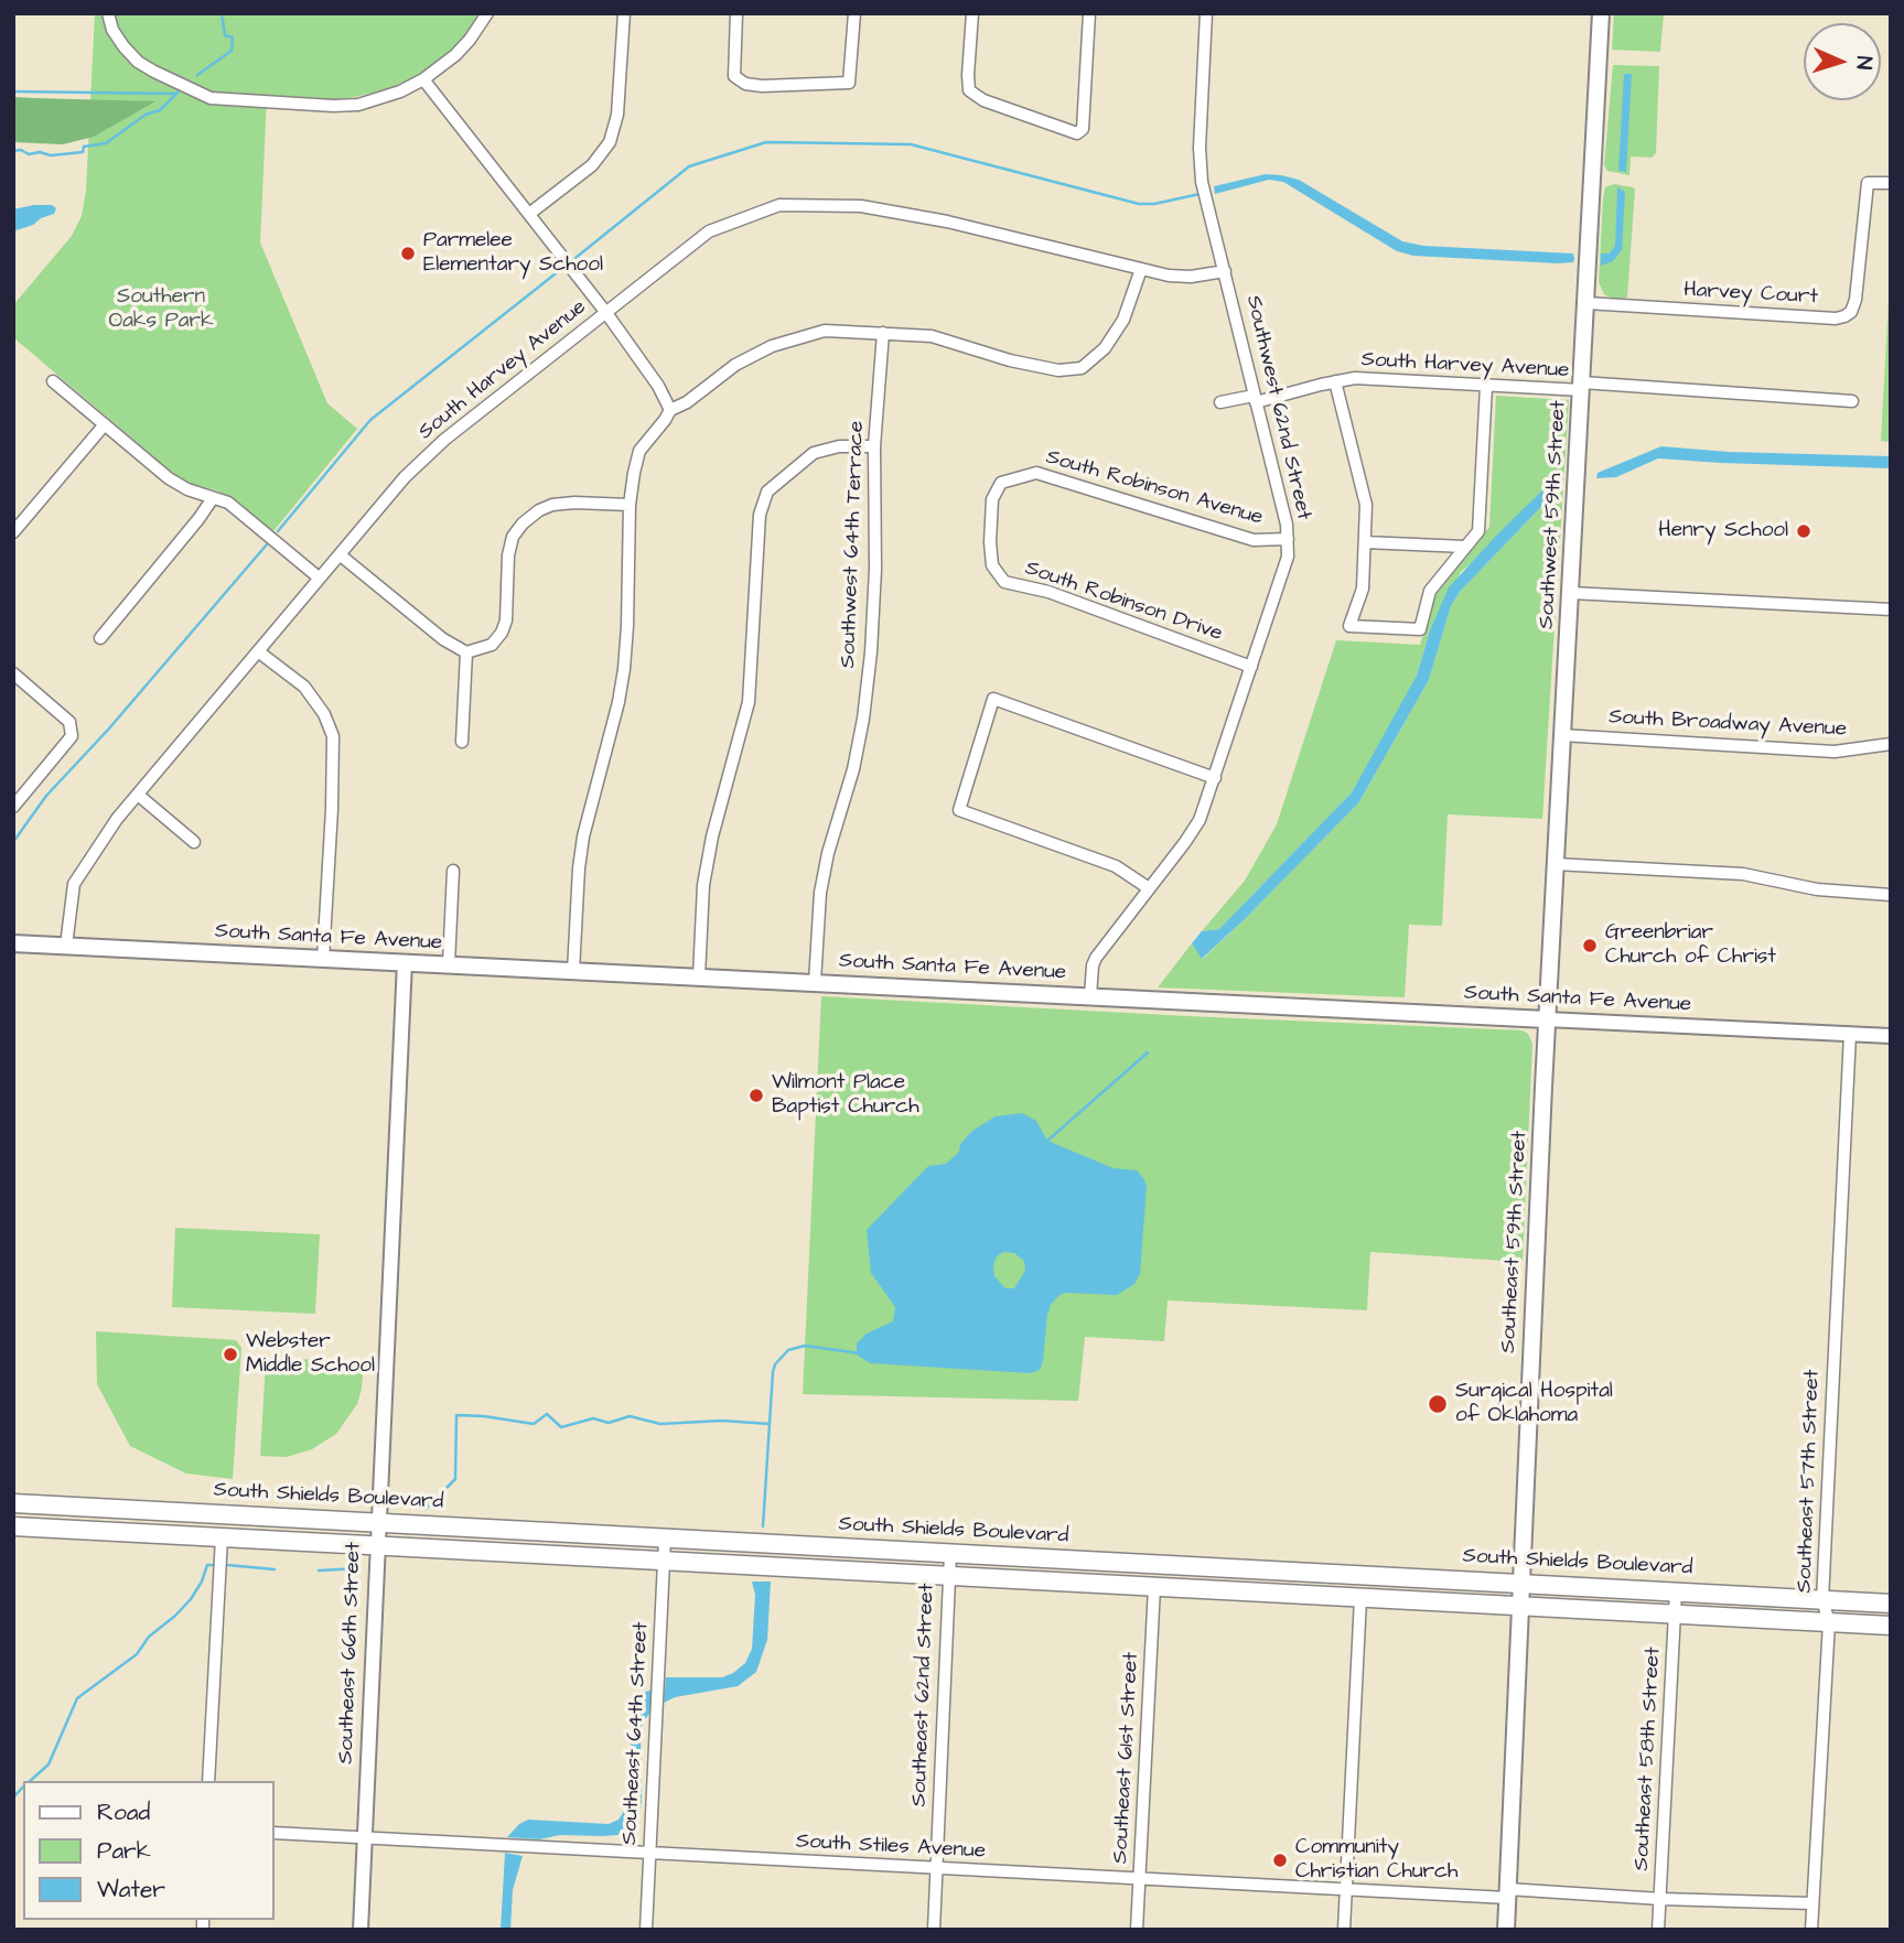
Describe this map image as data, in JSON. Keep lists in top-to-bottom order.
{
  "streets": {
    "main road": [
      "Southwest 59th Street",
      "South Santa Fe Avenue",
      "Southeast 59th Street",
      "South Shields Boulevard"
    ],
    "street": [
      "Harvey Court",
      "South Harvey Avenue",
      "Southwest 62nd Street",
      "South Robinson Avenue",
      "Southwest 64th Terrace",
      "South Robinson Drive",
      "South Broadway Avenue",
      "Southeast 57th Street",
      "Southeast 66th Street",
      "Southeast 62nd Street",
      "Southeast 64th Street",
      "Southeast 61st Street",
      "Southeast 58th Street",
      "South Stiles Avenue"
    ]
  },
  "crossings": [
    ["Harvey Court", "Southwest 59th Street"],
    ["South Harvey Avenue", "Southwest 62nd Street"],
    ["South Harvey Avenue", "Southwest 59th Street"],
    ["South Harvey Avenue", "South Santa Fe Avenue"],
    ["Southwest 62nd Street", "South Robinson Avenue"],
    ["Southwest 62nd Street", "South Robinson Drive"],
    ["Southwest 62nd Street", "South Santa Fe Avenue"],
    ["South Robinson Avenue", "South Robinson Drive"],
    ["Southwest 59th Street", "South Broadway Avenue"],
    ["Southwest 59th Street", "South Santa Fe Avenue"],
    ["Southwest 59th Street", "Southeast 59th Street"],
    ["Southwest 64th Terrace", "South Santa Fe Avenue"],
    ["South Santa Fe Avenue", "Southeast 59th Street"],
    ["South Santa Fe Avenue", "Southeast 57th Street"],
    ["South Santa Fe Avenue", "Southeast 66th Street"],
    ["Southeast 59th Street", "South Shields Boulevard"],
    ["Southeast 59th Street", "South Stiles Avenue"],
    ["Southeast 57th Street", "South Shields Boulevard"],
    ["Southeast 57th Street", "South Stiles Avenue"],
    ["South Shields Boulevard", "Southeast 66th Street"],
    ["South Shields Boulevard", "Southeast 62nd Street"],
    ["South Shields Boulevard", "Southeast 64th Street"],
    ["South Shields Boulevard", "Southeast 58th Street"],
    ["Southeast 66th Street", "South Stiles Avenue"],
    ["Southeast 62nd Street", "South Stiles Avenue"],
    ["Southeast 64th Street", "South Stiles Avenue"],
    ["Southeast 61st Street", "South Stiles Avenue"],
    ["Southeast 58th Street", "South Stiles Avenue"]
  ],
  "parks": ["Southern Oaks Park"],
  "places": [
    "Parmelee Elementary School",
    "Henry School",
    "Greenbriar Church of Christ",
    "Wilmont Place Baptist Church",
    "Webster Middle School",
    "Surgical Hospital of Oklahoma",
    "Community Christian Church"
  ],
  "legend": ["Road", "Park", "Water"],
  "north": "right"
}
